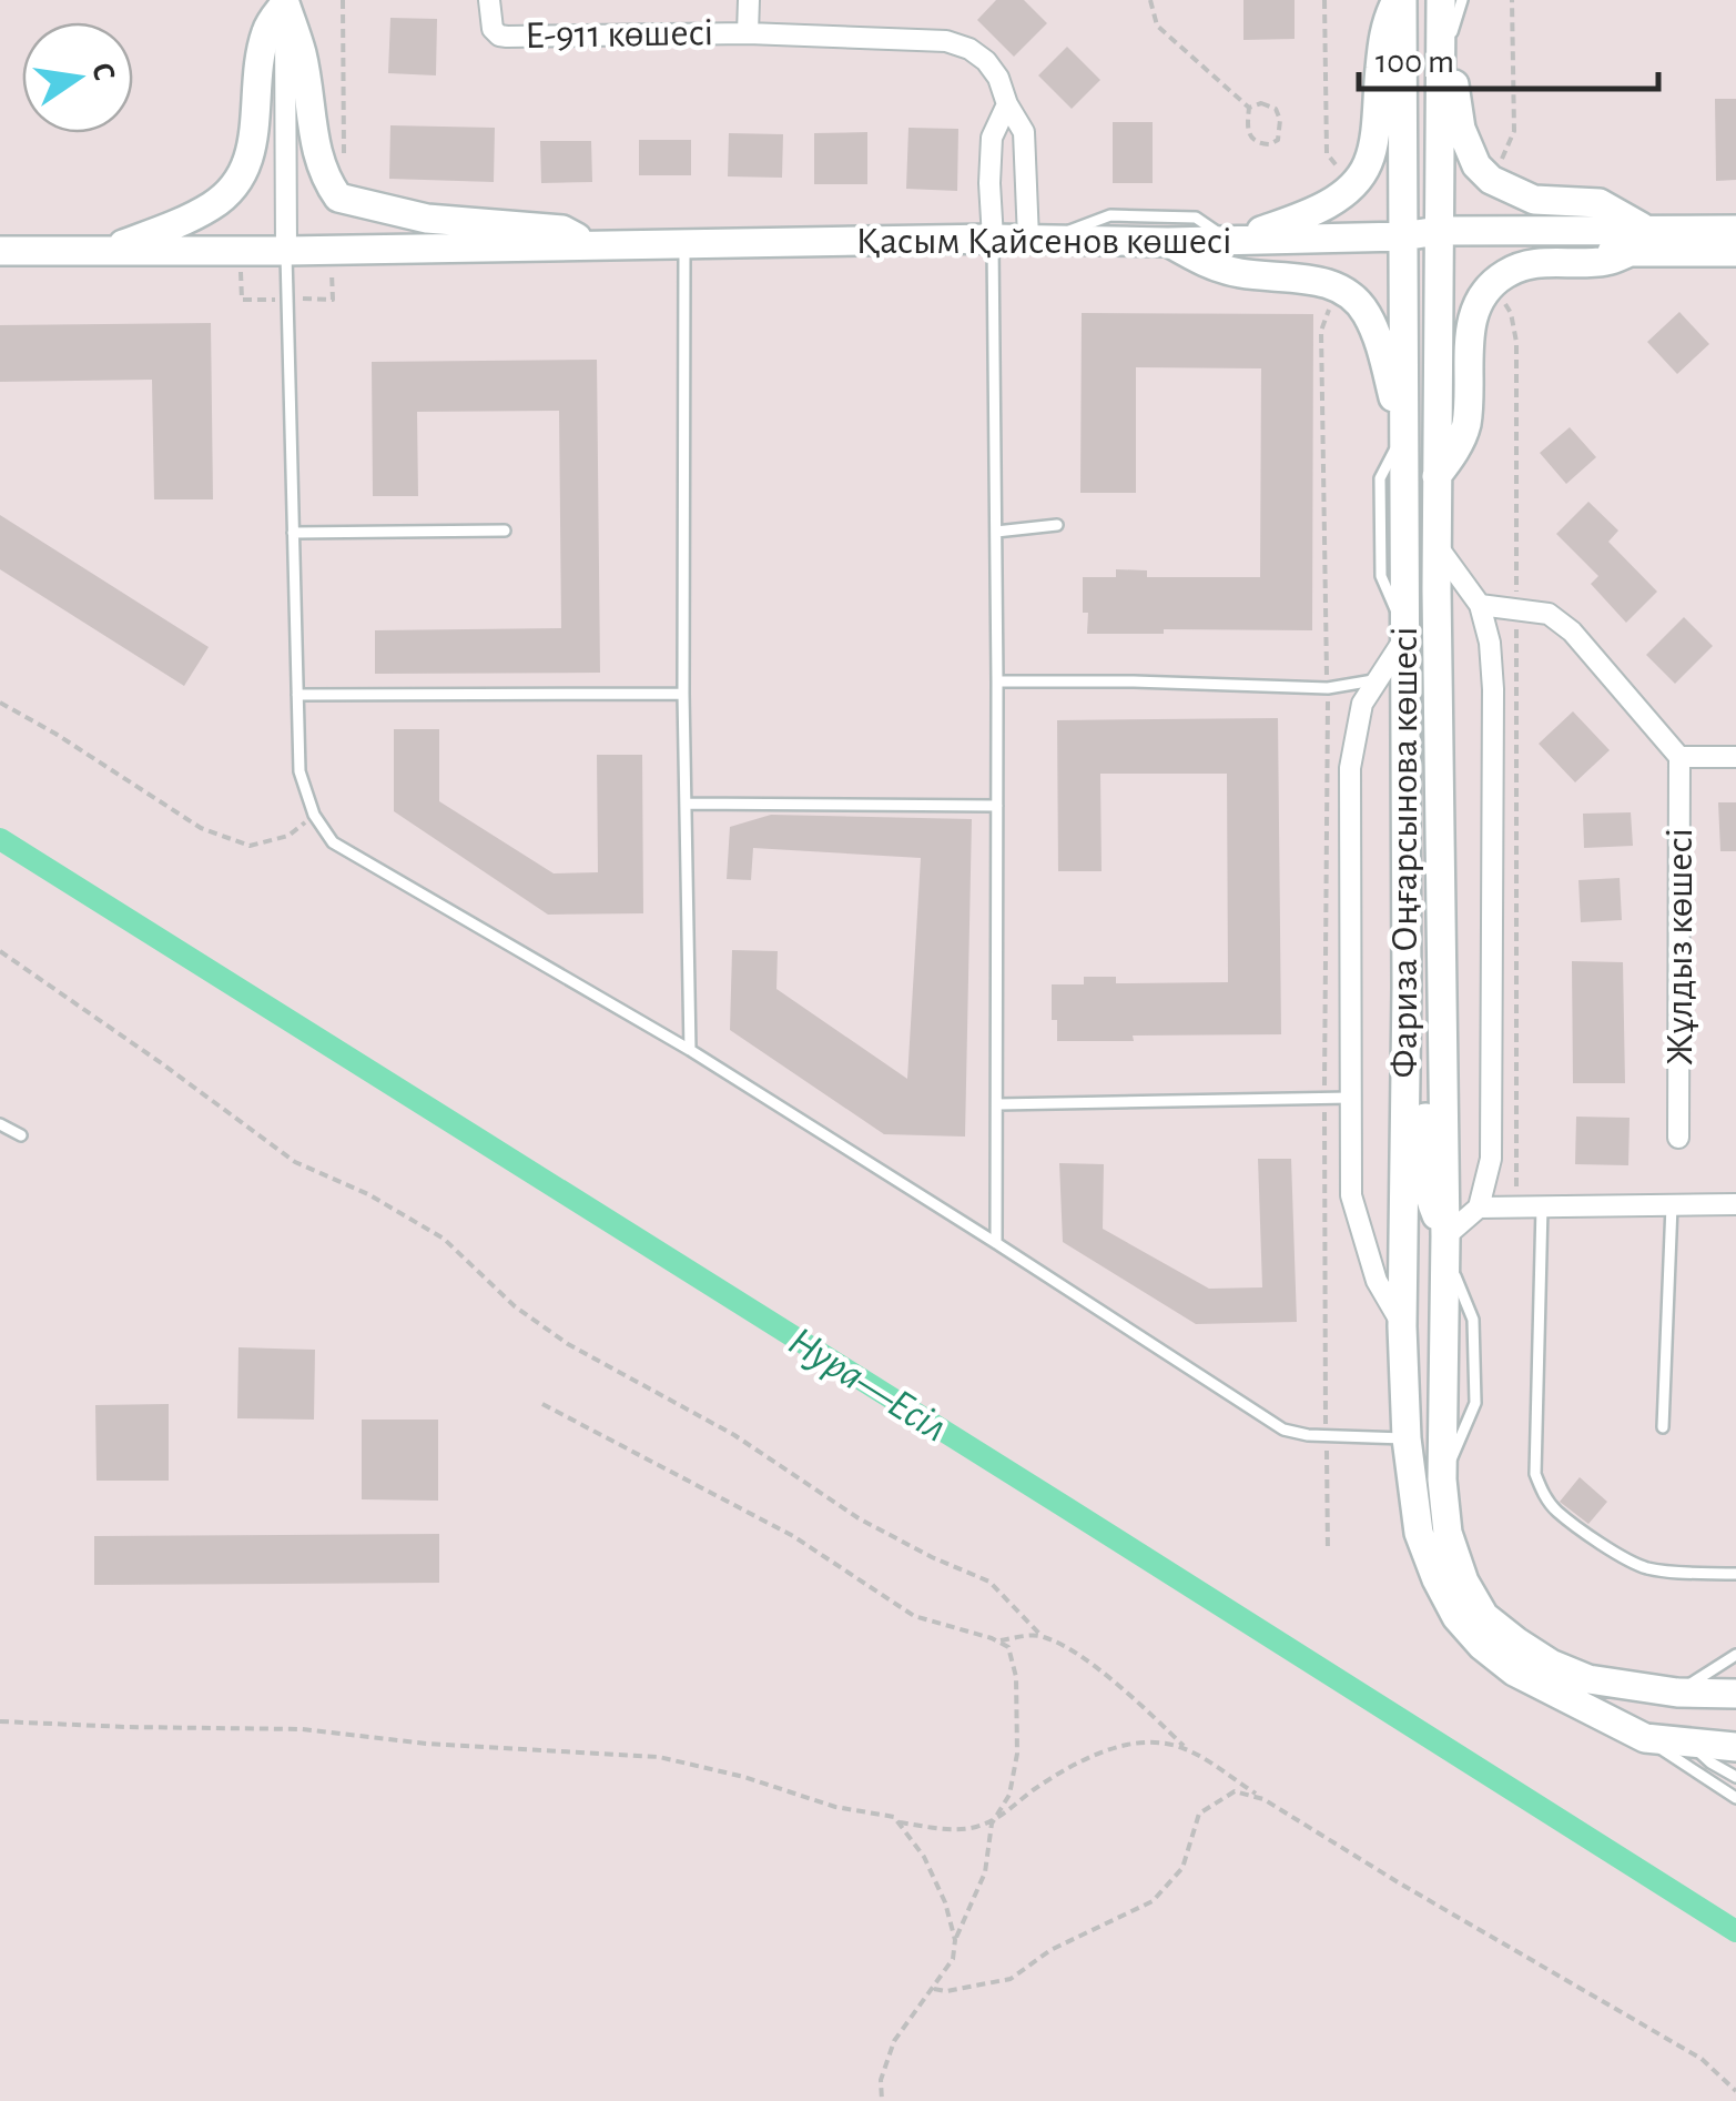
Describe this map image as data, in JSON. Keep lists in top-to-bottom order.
{
  "streets": {
    "street": [
      "Е-911 көшесі",
      "Қасым Қайсенов көшесі",
      "Фариза Оңғарсынова көшесі",
      "Жұлдыз көшесі"
    ]
  },
  "crossings": [
    ["Е-911 көшесі", "Қасым Қайсенов көшесі"],
    ["Қасым Қайсенов көшесі", "Фариза Оңғарсынова көшесі"]
  ],
  "water": ["Нура—Есіл"],
  "scale_bar": "100 m",
  "north": "right"
}
